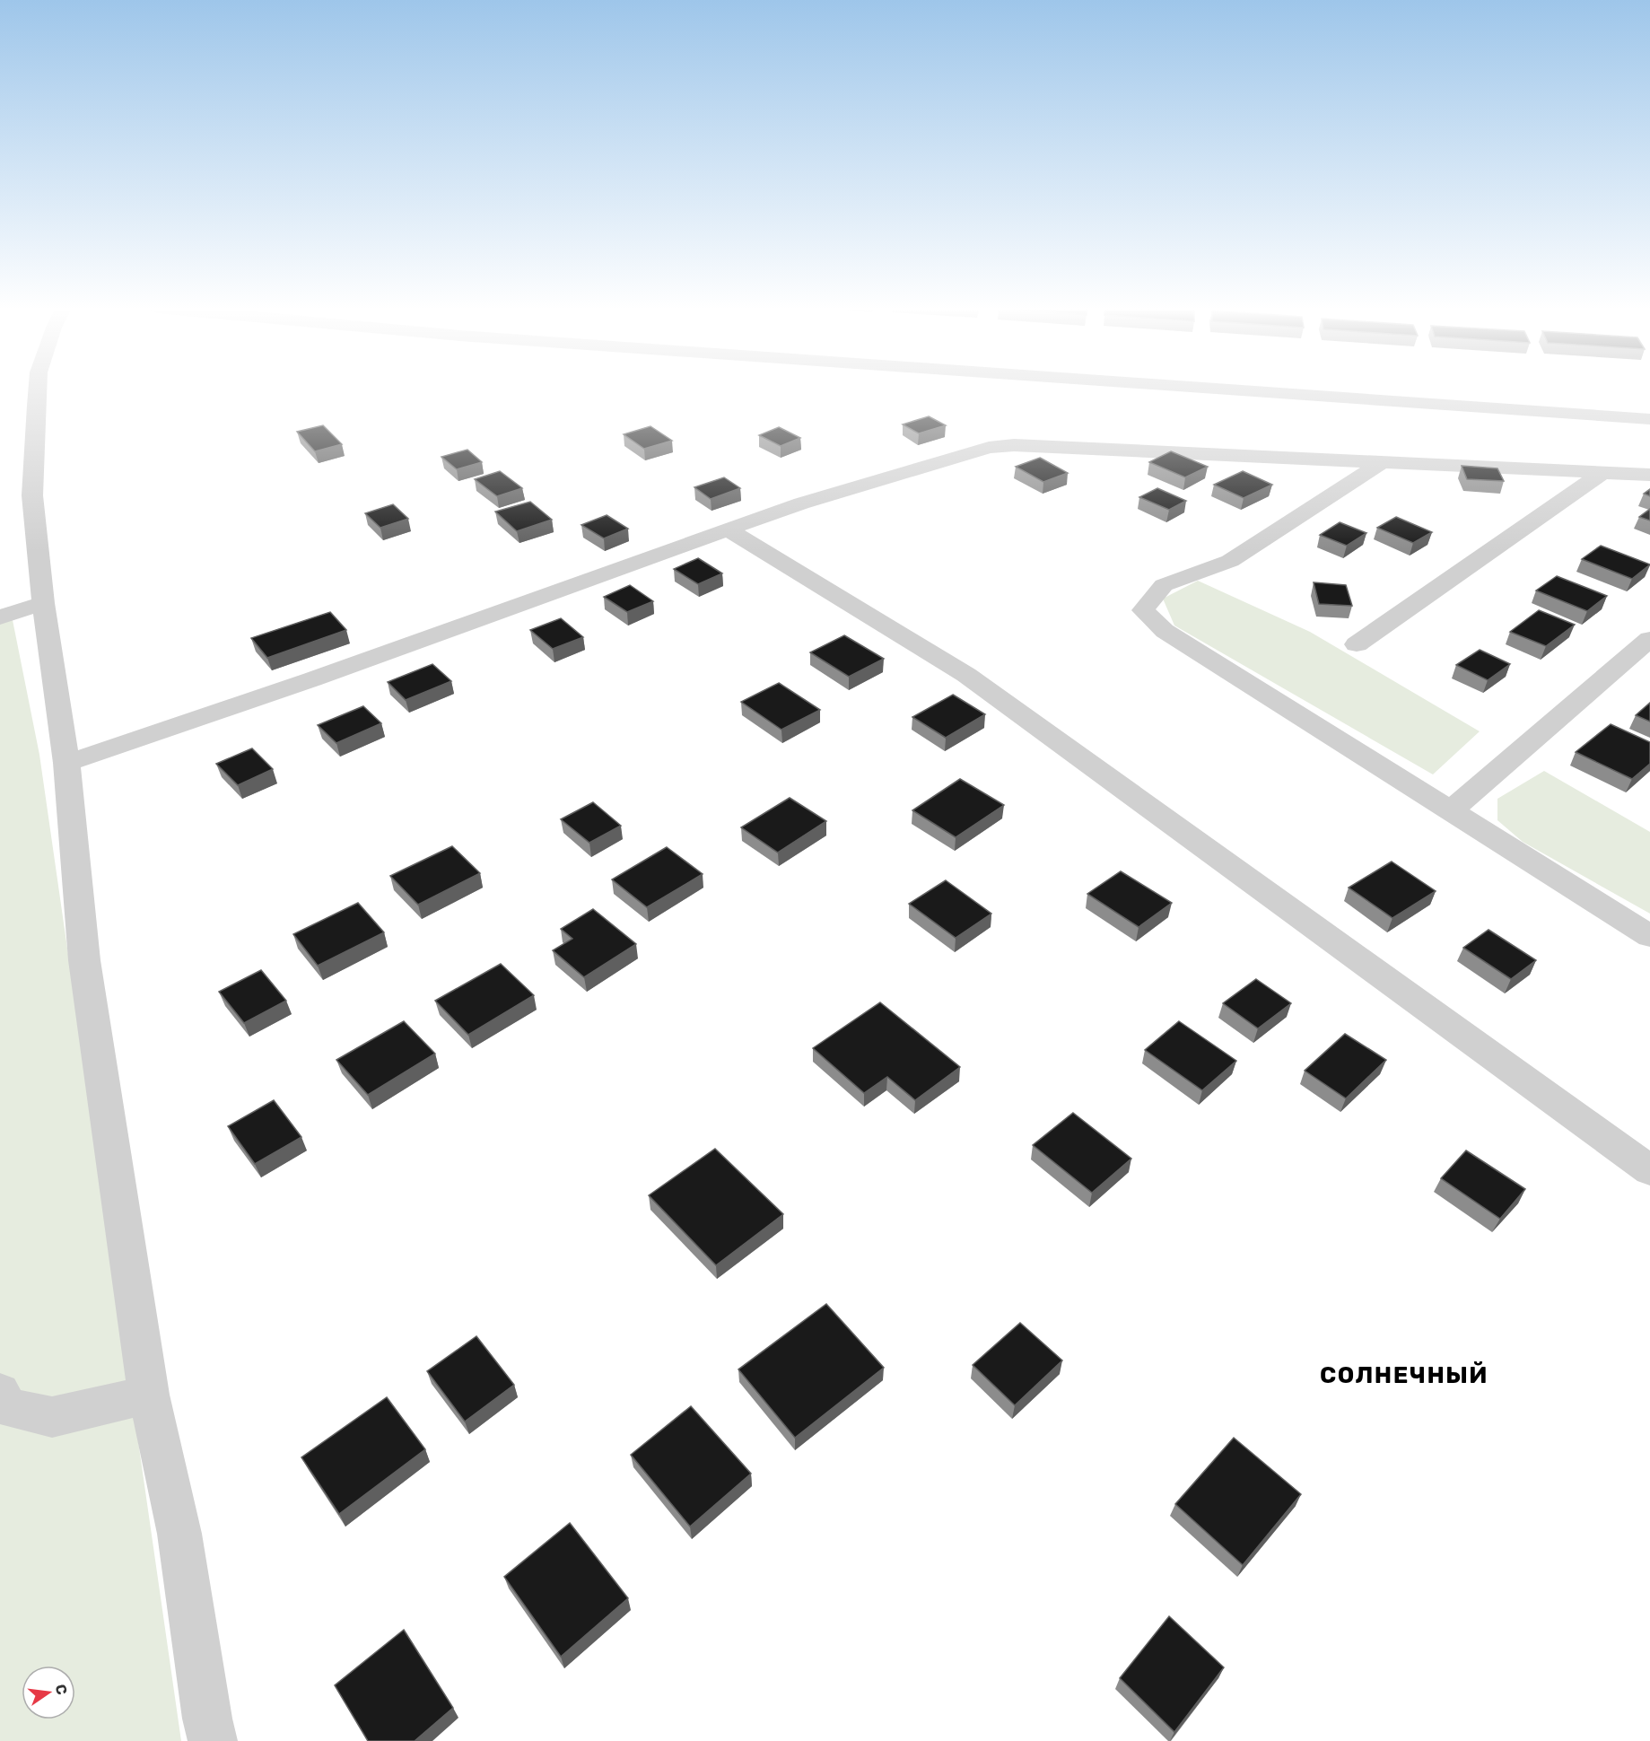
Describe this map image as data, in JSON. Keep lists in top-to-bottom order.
{
  "districts": ["СОЛНЕЧНЫЙ"],
  "north": "right"
}
